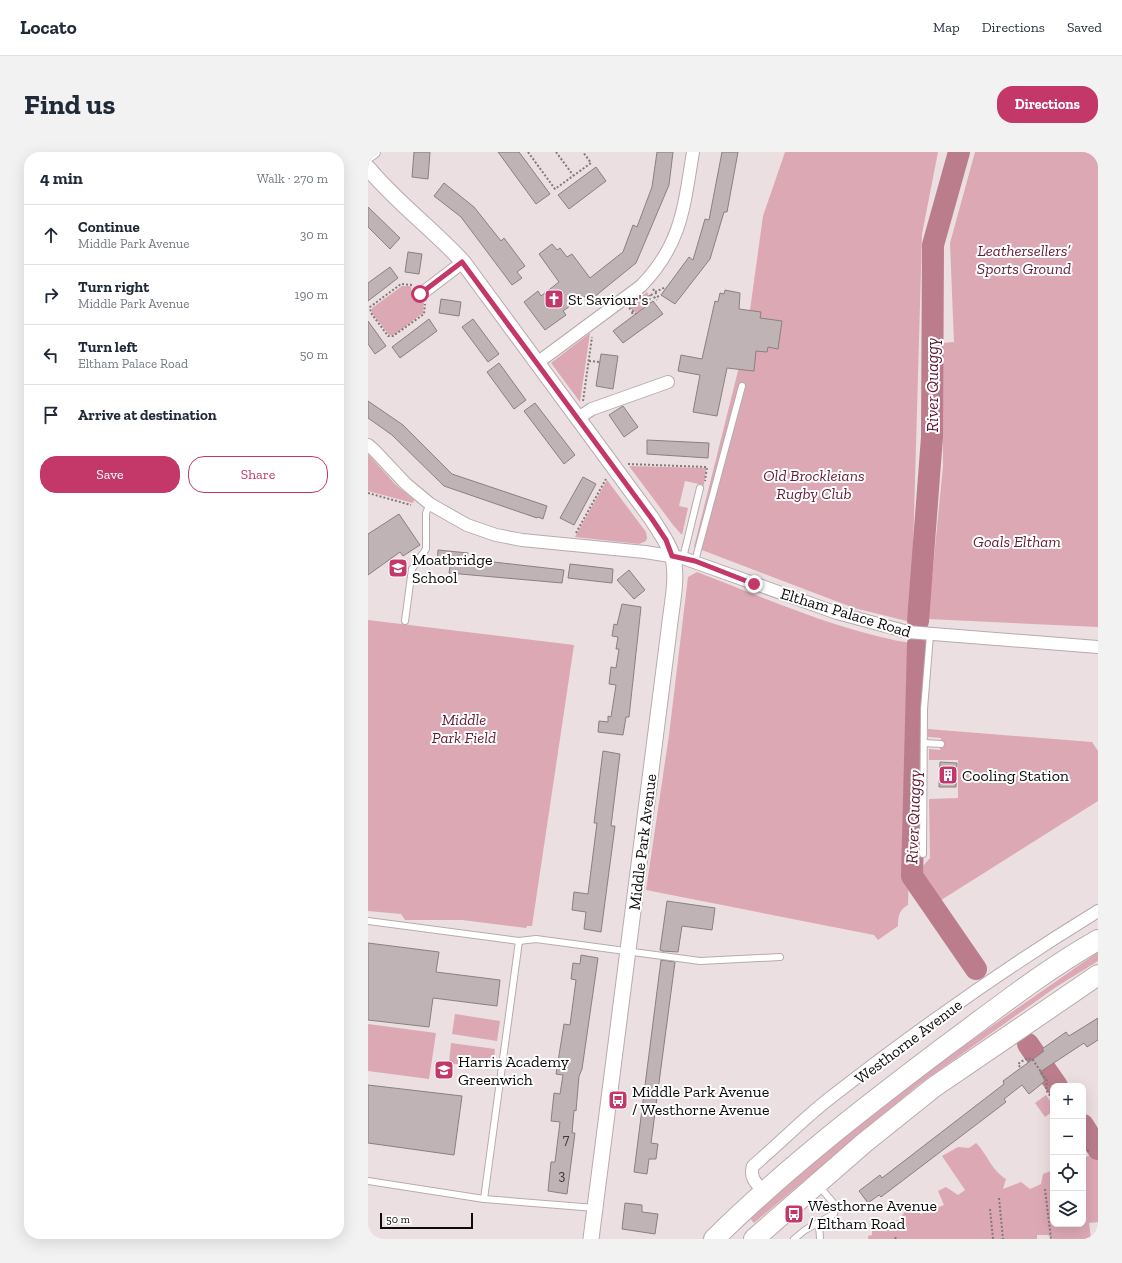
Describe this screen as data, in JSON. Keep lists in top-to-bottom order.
{
  "streets": {
    "highway": ["Westhorne Avenue"],
    "street": ["Eltham Palace Road", "Middle Park Avenue"]
  },
  "crossings": [
    ["Eltham Palace Road", "Middle Park Avenue"]
  ],
  "water": ["River Quaggy"],
  "parks": [
    "Leathersellers’ Sports Ground",
    "Old Brockleians Rugby Club",
    "Goals Eltham",
    "Middle Park Field"
  ],
  "places": {
    "church": ["St Saviour's"],
    "school or university": ["Moatbridge School", "Harris Academy Greenwich"],
    "building": ["Cooling Station"],
    "bus stop": ["Middle Park Avenue / Westhorne Avenue", "Westhorne Avenue / Eltham Road"]
  },
  "house_numbers": ["7", "3"],
  "scale_bar": "50 m",
  "page": {
    "header": "Locato",
    "nav": ["Map", "Directions", "Saved"],
    "buttons": [
      "Directions",
      ["Save", "Share"]
    ],
    "title": "Find us",
    "heading": ["4 min", "Walk · 270 m"],
    "list": [
      ["Continue", "Middle Park Avenue", "30 m"],
      ["Turn right", "Middle Park Avenue", "190 m"],
      ["Turn left", "Eltham Palace Road", "50 m"],
      "Arrive at destination"
    ],
    "map_buttons": ["+", "−"],
    "scale": "50 m"
  }
}
